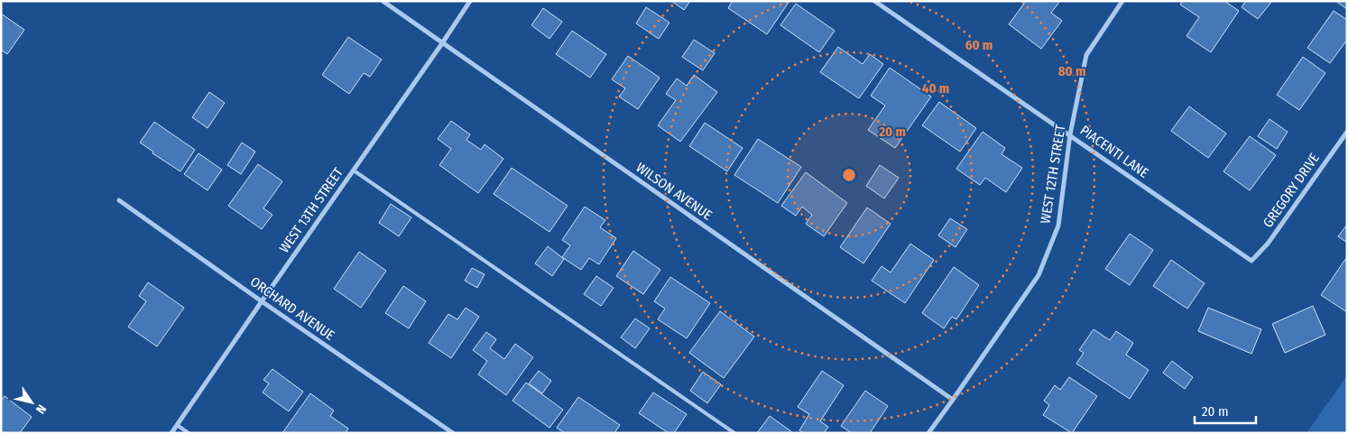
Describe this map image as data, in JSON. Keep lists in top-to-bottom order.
{
  "streets": {
    "street": [
      "PIACENTI LANE",
      "WEST 12TH STREET",
      "GREGORY DRIVE",
      "WILSON AVENUE",
      "WEST 13TH STREET",
      "ORCHARD AVENUE"
    ]
  },
  "crossings": [
    ["PIACENTI LANE", "WEST 12TH STREET"],
    ["PIACENTI LANE", "GREGORY DRIVE"],
    ["WEST 12TH STREET", "WILSON AVENUE"],
    ["WILSON AVENUE", "WEST 13TH STREET"],
    ["WEST 13TH STREET", "ORCHARD AVENUE"]
  ],
  "scale_bar": "20 m",
  "north": "bottom right",
  "rings": [
    "60 m",
    "80 m",
    "40 m",
    "20 m"
  ]
}
